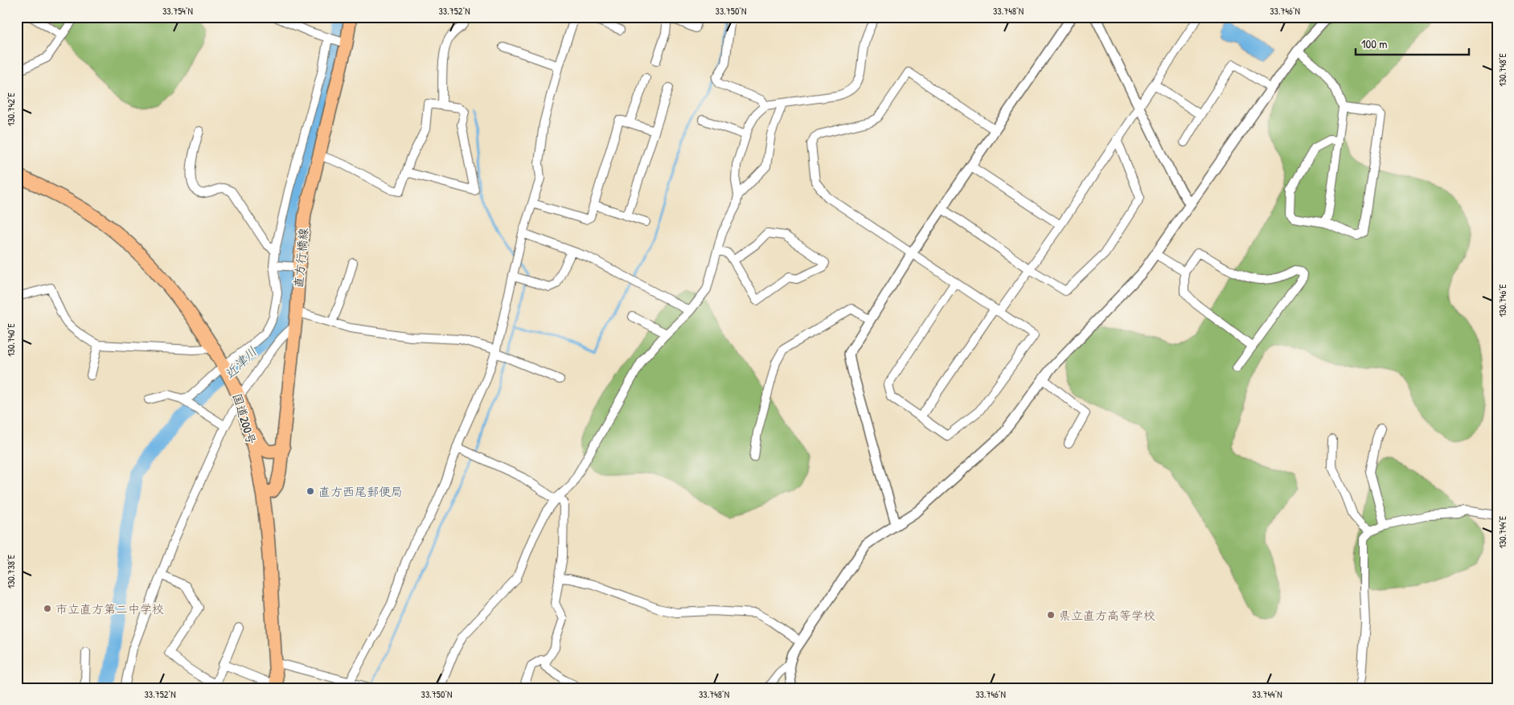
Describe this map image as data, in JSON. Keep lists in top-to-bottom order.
{
  "streets": {
    "highway": ["国道200号"],
    "main road": ["直方行橋線"]
  },
  "crossings": [
    ["直方行橋線", "国道200号"]
  ],
  "water": ["近津川"],
  "places": ["直方西尾郵便局", "市立直方第二中学校", "県立直方高等学校"],
  "scale_bar": "100 m",
  "coordinates": [
    "33.754°N",
    "33.752°N",
    "33.750°N",
    "33.748°N",
    "33.746°N",
    "130.748°E",
    "130.742°E",
    "130.746°E",
    "130.740°E",
    "130.744°E",
    "130.738°E",
    "33.744°N"
  ]
}
